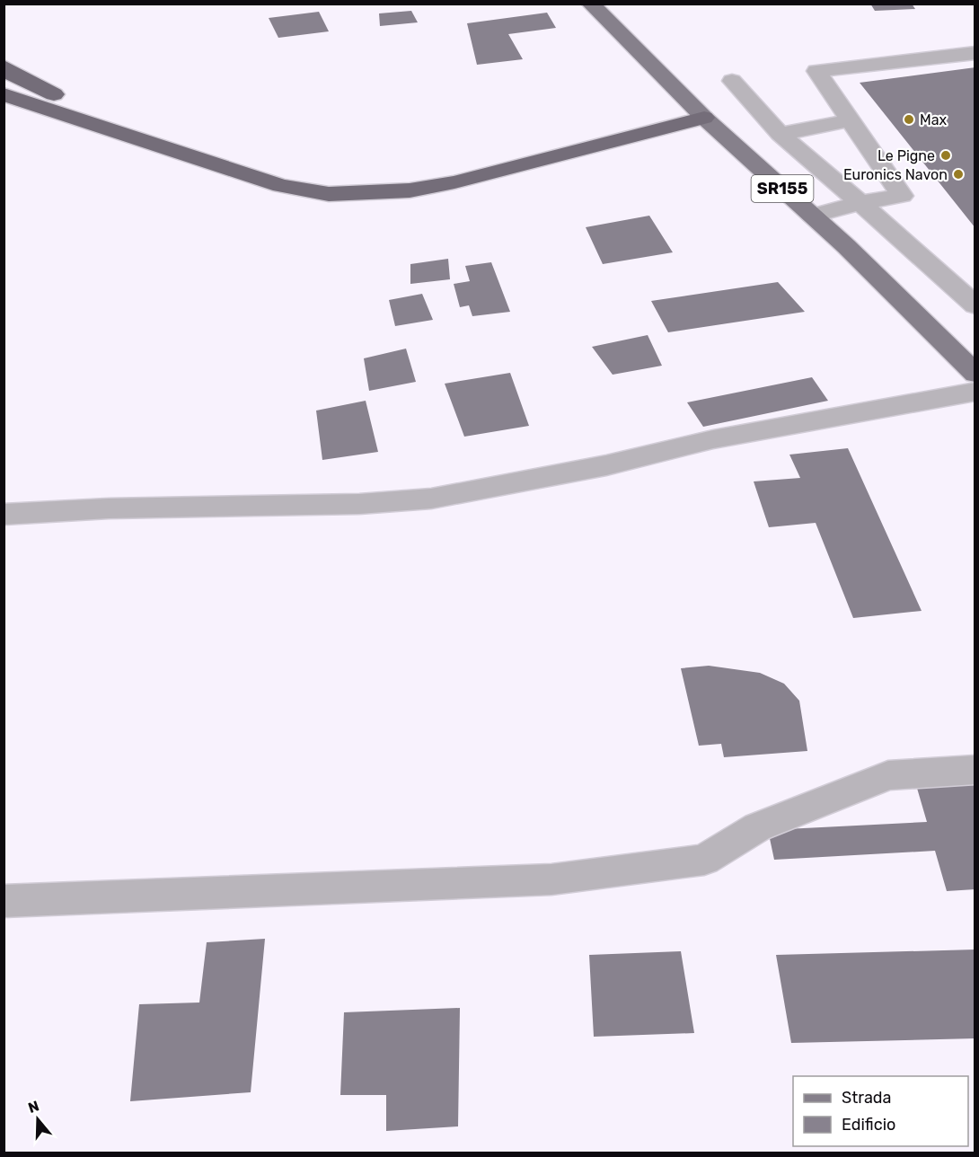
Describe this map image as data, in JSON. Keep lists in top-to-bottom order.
{
  "streets": {
    "main road": ["SR155"]
  },
  "places": ["Max", "Le Pigne", "Euronics Navon"],
  "legend": ["Strada", "Edificio"],
  "north": "top"
}
